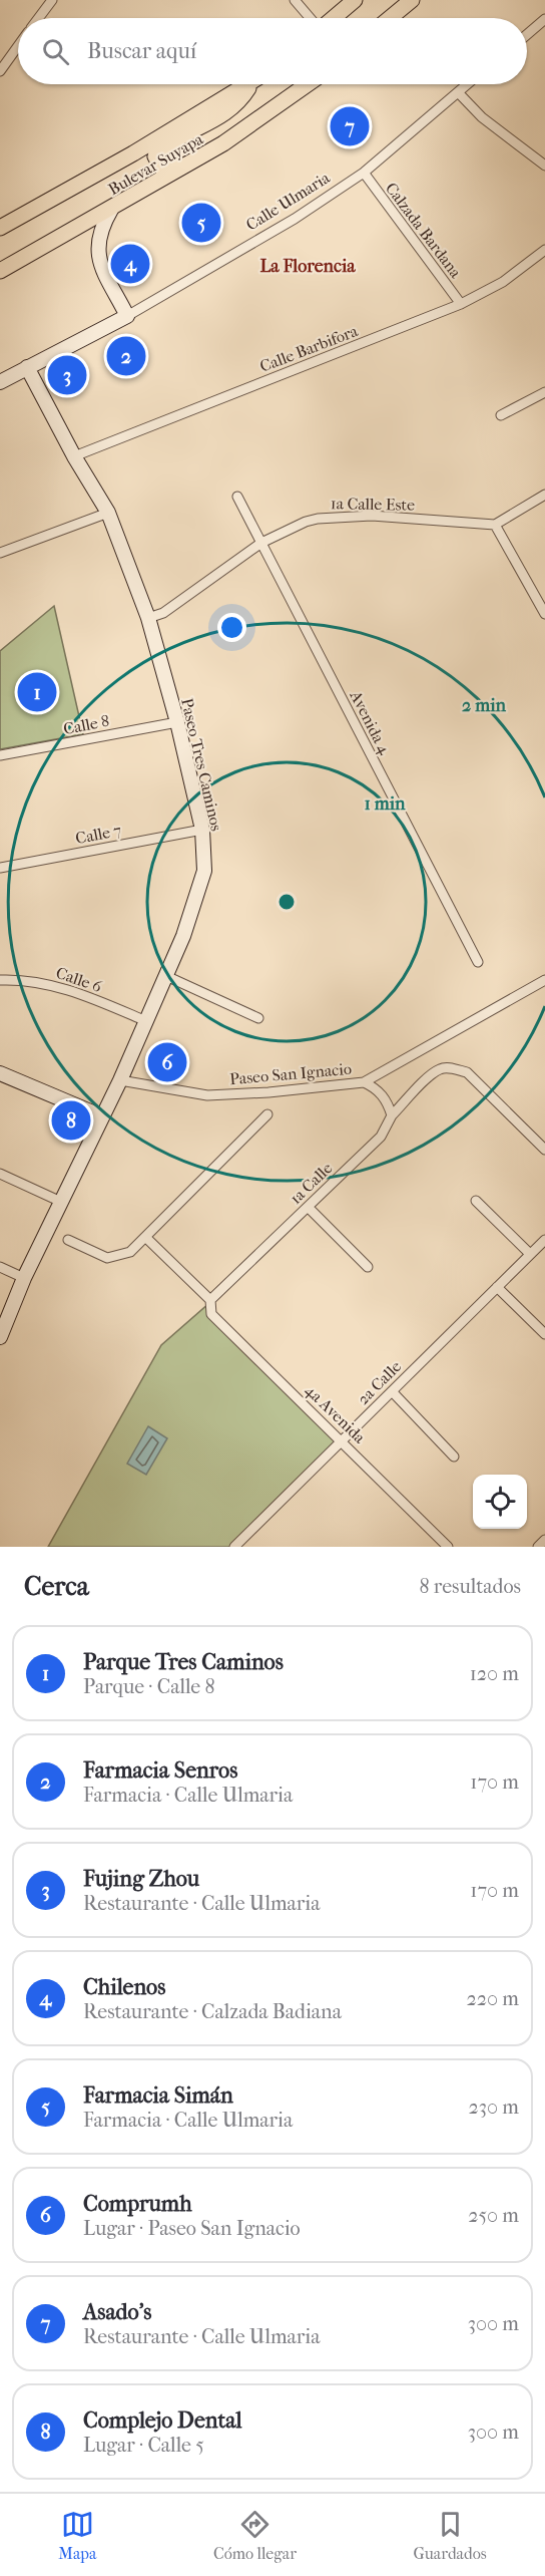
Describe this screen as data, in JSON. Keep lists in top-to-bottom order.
{
  "streets": {
    "main road": ["Bulevar Suyapa"],
    "street": [
      "Calle Ulmaria",
      "Calzada Bardana",
      "Calle Barbifora",
      "1a Calle Este",
      "Avenida 4",
      "Calle 8",
      "Paseo Tres Caminos",
      "Calle 7",
      "Calle 6",
      "Paseo San Ignacio",
      "1a Calle",
      "2a Calle",
      "4a Avenida"
    ]
  },
  "crossings": [
    ["Calle Ulmaria", "Calzada Bardana"],
    ["Calle Ulmaria", "Paseo Tres Caminos"],
    ["Calzada Bardana", "Calle Barbifora"],
    ["Calle Barbifora", "Paseo Tres Caminos"],
    ["1a Calle Este", "Avenida 4"],
    ["1a Calle Este", "Paseo Tres Caminos"],
    ["Calle 8", "Paseo Tres Caminos"],
    ["Paseo Tres Caminos", "Calle 7"],
    ["Paseo Tres Caminos", "Calle 6"],
    ["Paseo Tres Caminos", "Paseo San Ignacio"],
    ["1a Calle", "4a Avenida"],
    ["2a Calle", "4a Avenida"]
  ],
  "districts": ["La Florencia"],
  "page": {
    "search": "Buscar aquí",
    "pins": [
      "7",
      "5",
      "4",
      "2",
      "3",
      "1",
      "6",
      "8"
    ],
    "heading": ["Cerca", "8 resultados"],
    "list": [
      {
        "mark": "1",
        "name": "Parque Tres Caminos",
        "note": "Parque · Calle 8",
        "value": "120 m"
      },
      {
        "mark": "2",
        "name": "Farmacia Senros",
        "note": "Farmacia · Calle Ulmaria",
        "value": "170 m"
      },
      {
        "mark": "3",
        "name": "Fujing Zhou",
        "note": "Restaurante · Calle Ulmaria",
        "value": "170 m"
      },
      {
        "mark": "4",
        "name": "Chilenos",
        "note": "Restaurante · Calzada Badiana",
        "value": "220 m"
      },
      {
        "mark": "5",
        "name": "Farmacia Simán",
        "note": "Farmacia · Calle Ulmaria",
        "value": "230 m"
      },
      {
        "mark": "6",
        "name": "Comprumh",
        "note": "Lugar · Paseo San Ignacio",
        "value": "250 m"
      },
      {
        "mark": "7",
        "name": "Asado's",
        "note": "Restaurante · Calle Ulmaria",
        "value": "300 m"
      },
      {
        "mark": "8",
        "name": "Complejo Dental",
        "note": "Lugar · Calle 5",
        "value": "300 m"
      }
    ],
    "nav": ["Mapa", "Cómo llegar", "Guardados"]
  },
  "rings": ["2 min", "1 min"]
}
